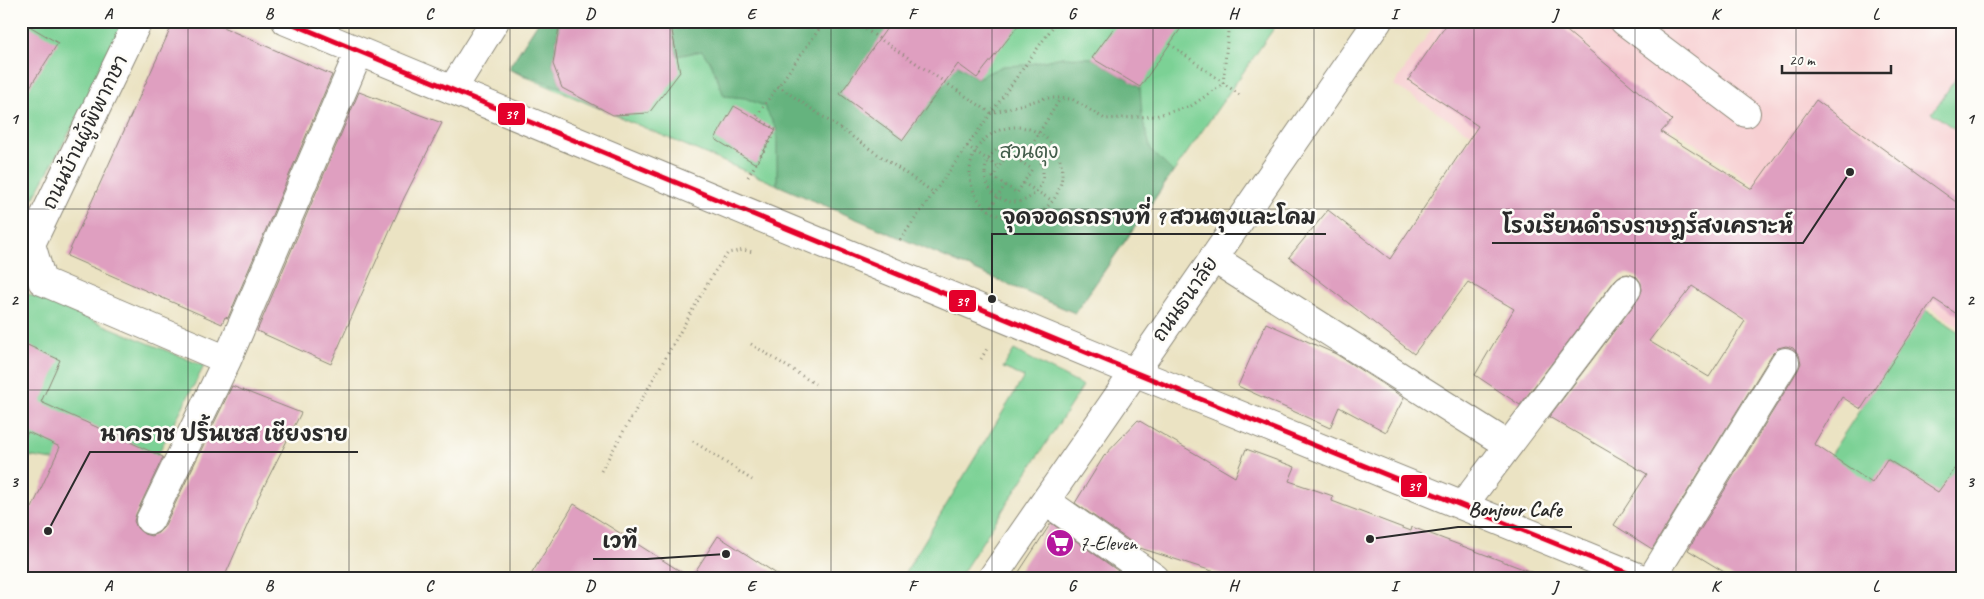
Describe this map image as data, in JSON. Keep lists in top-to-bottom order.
{
  "streets": {
    "street": ["ถนนบ้านผู้พิพากษา", "ถนนธนาลัย"]
  },
  "parks": ["สวนตุง"],
  "places": {
    "other": [
      "โรงเรียนดำรงราษฎร์สงเคราะห์",
      "จุดจอดรถรางที่ 9 สวนตุงและโคม",
      "นาคราช ปริ้นเซส เชียงราย",
      "Bonjour Cafe",
      "เวที"
    ],
    "supermarket": ["7-Eleven"]
  },
  "lines": ["transit line 39"],
  "scale_bar": "20 m",
  "grid": {
    "columns": [
      "A",
      "B",
      "C",
      "D",
      "E",
      "F",
      "G",
      "H",
      "I",
      "J",
      "K",
      "L"
    ],
    "rows": ["1", "2", "3"]
  }
}
